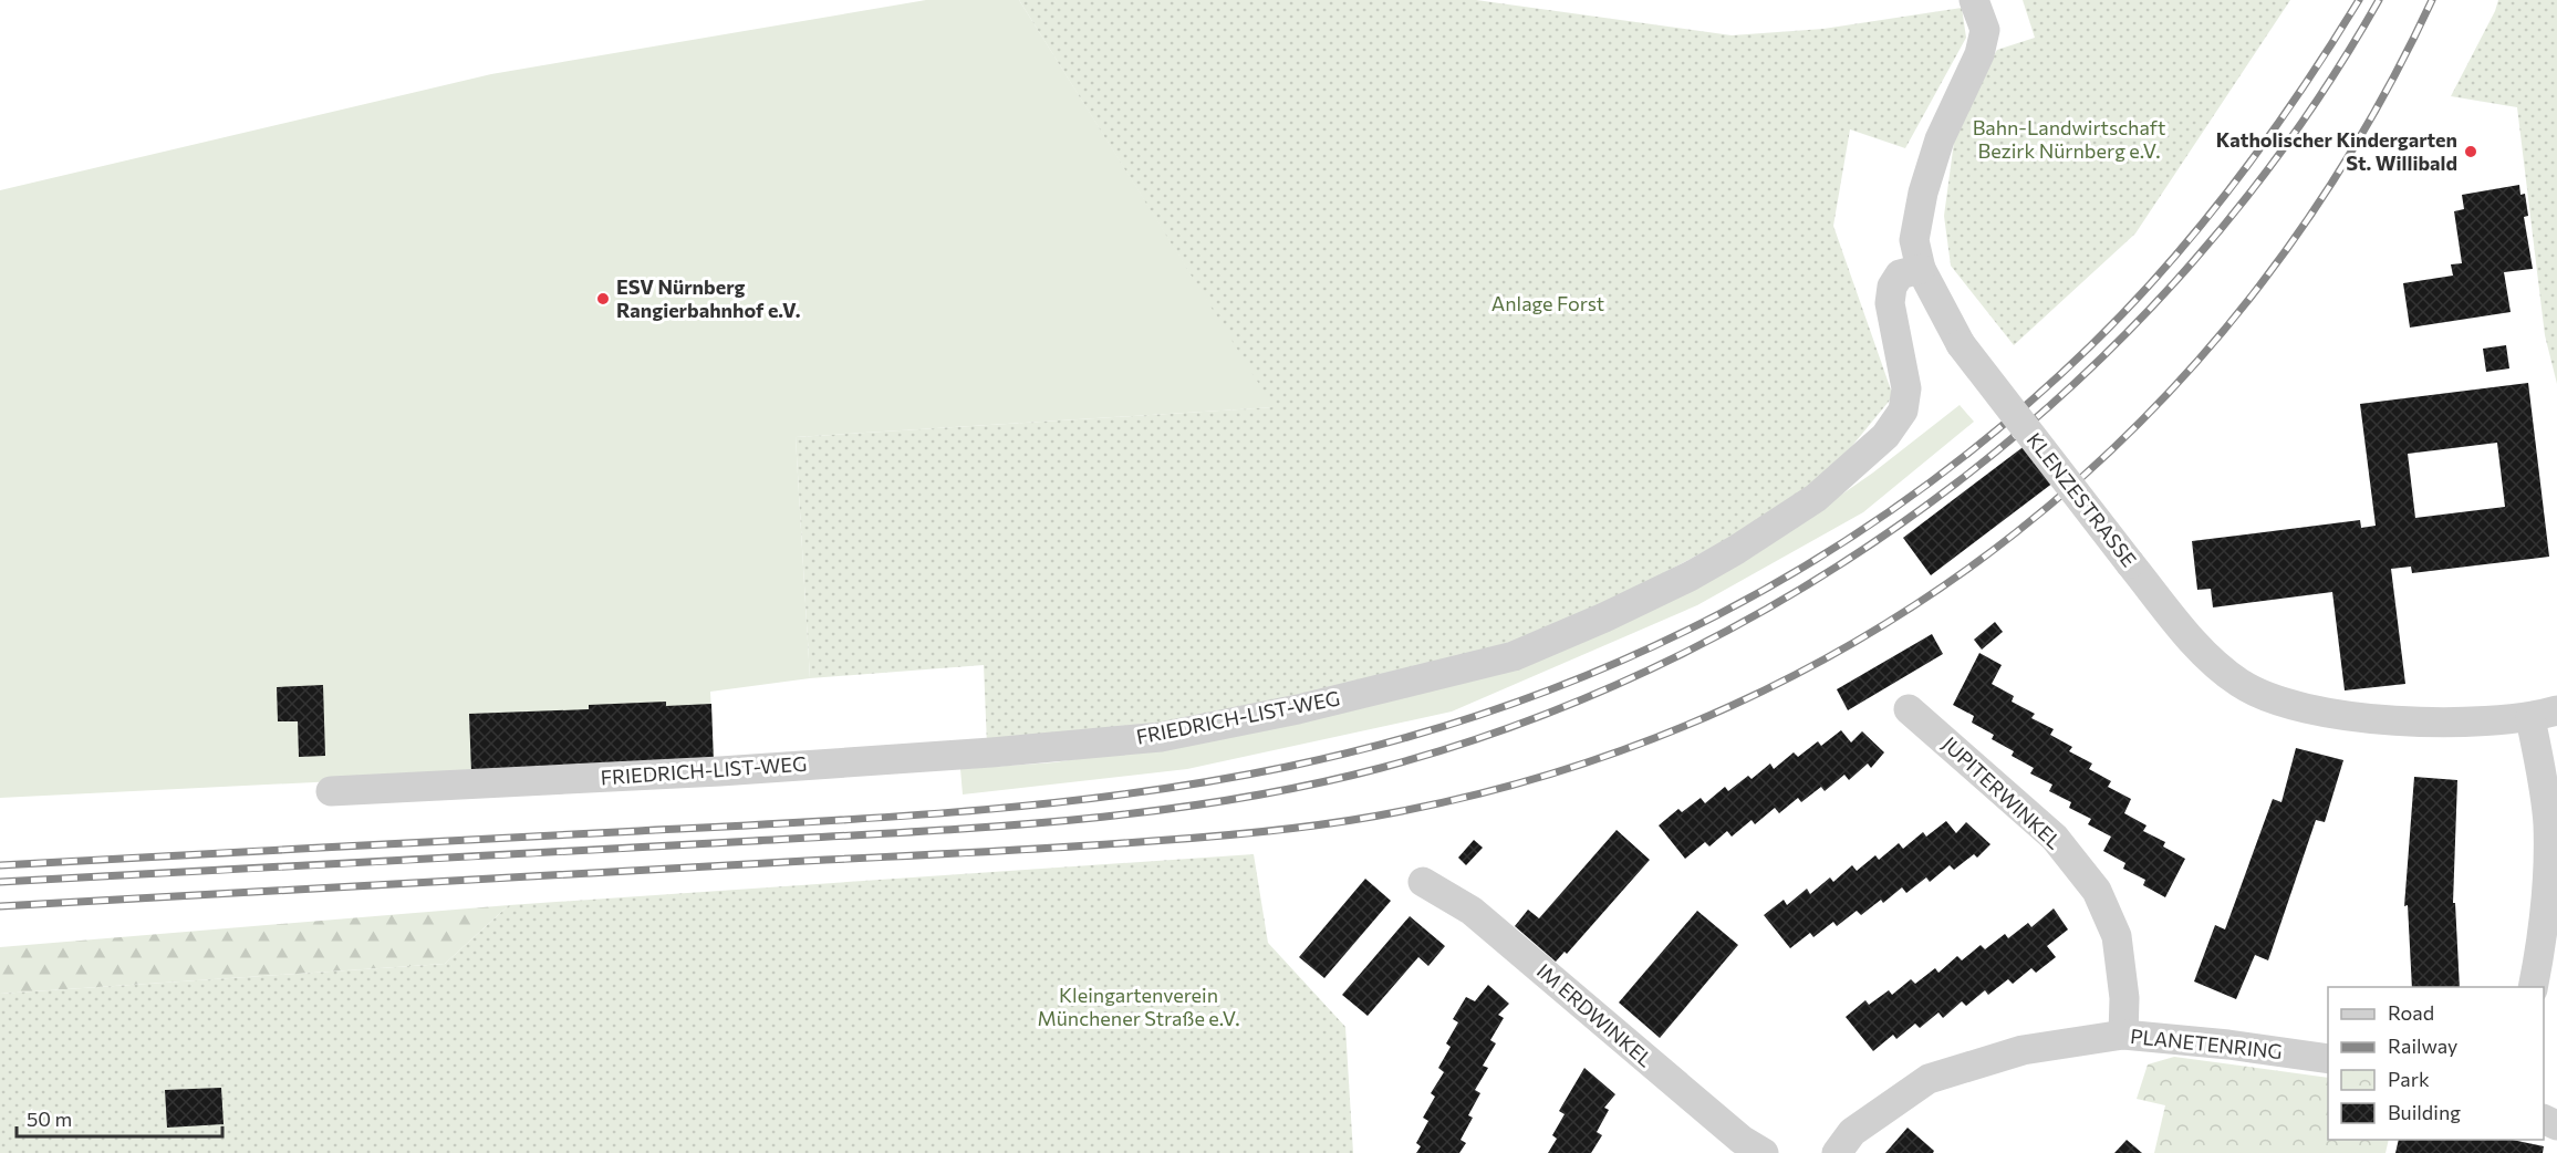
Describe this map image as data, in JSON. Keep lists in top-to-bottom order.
{
  "streets": {
    "street": [
      "KLENZESTRASSE",
      "FRIEDRICH-LIST-WEG",
      "JUPITERWINKEL",
      "IM ERDWINKEL",
      "PLANETENRING"
    ]
  },
  "crossings": [
    ["KLENZESTRASSE", "FRIEDRICH-LIST-WEG"],
    ["JUPITERWINKEL", "PLANETENRING"]
  ],
  "parks": ["Bahn-Landwirtschaft Bezirk Nürnberg e.V.", "Anlage Forst", "Kleingartenverein Münchener Straße e.V."],
  "places": ["Katholischer Kindergarten St. Willibald", "ESV Nürnberg Rangierbahnhof e.V."],
  "legend": [
    "Road",
    "Railway",
    "Park",
    "Building"
  ],
  "scale_bar": "50 m"
}
